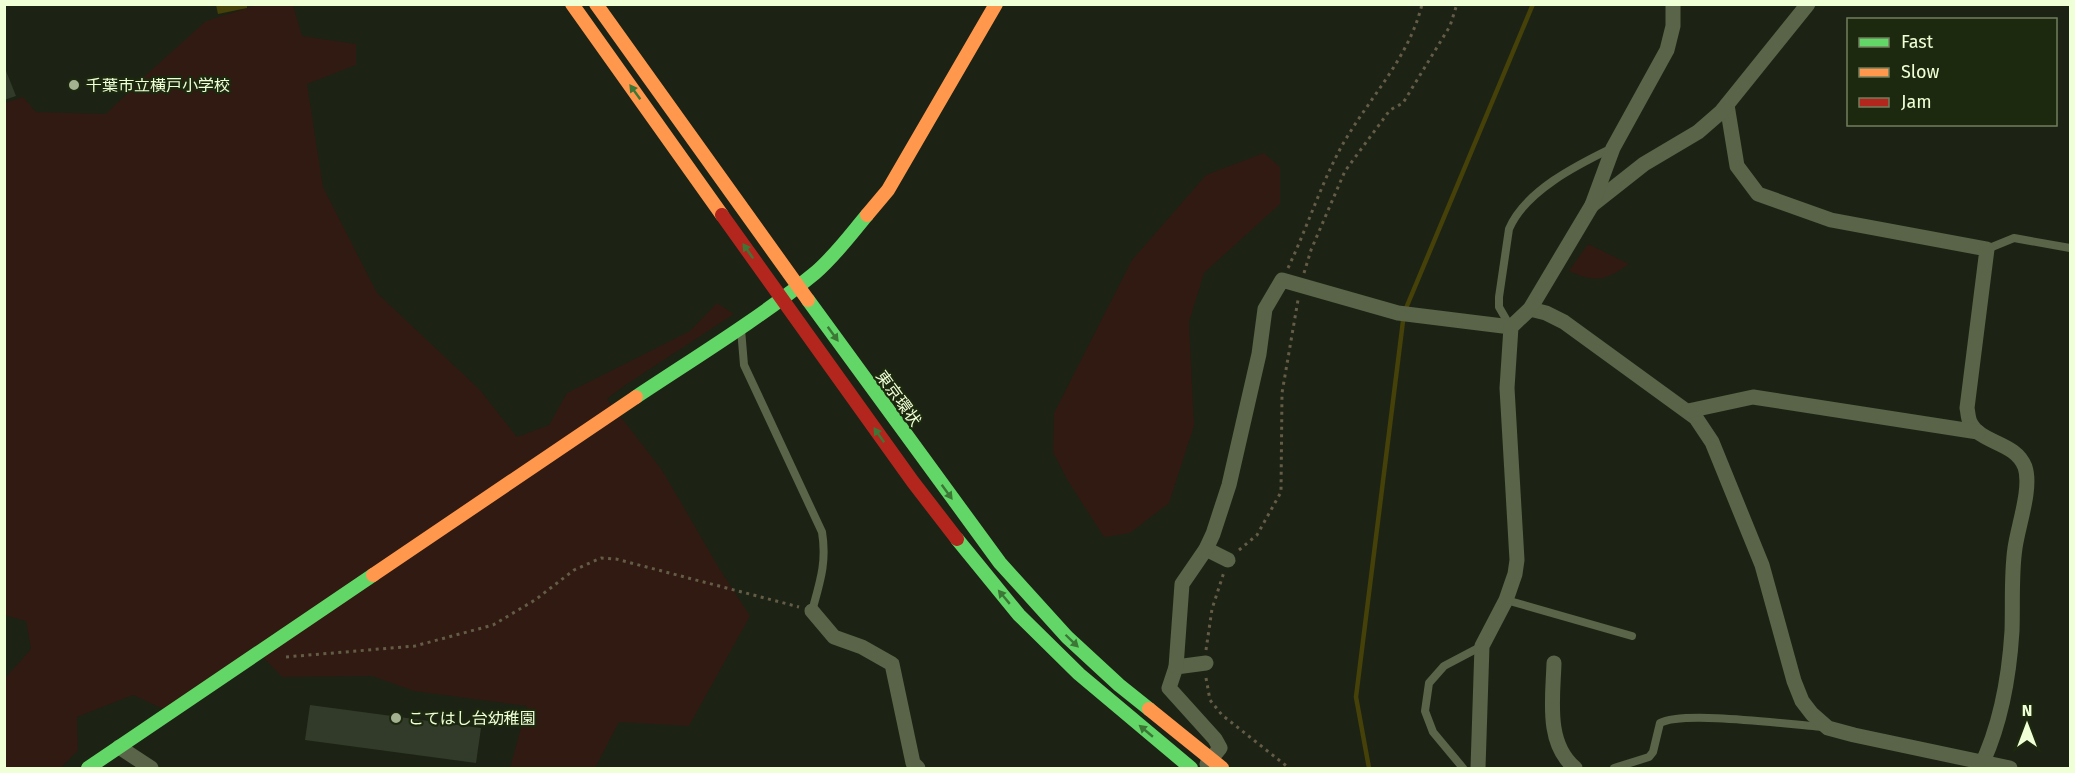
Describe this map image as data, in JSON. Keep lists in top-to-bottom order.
{
  "streets": {
    "main road": ["東京環状"]
  },
  "places": ["千葉市立横戸小学校", "こてはし台幼稚園"],
  "legend": ["Fast", "Slow", "Jam"],
  "north": "top"
}
